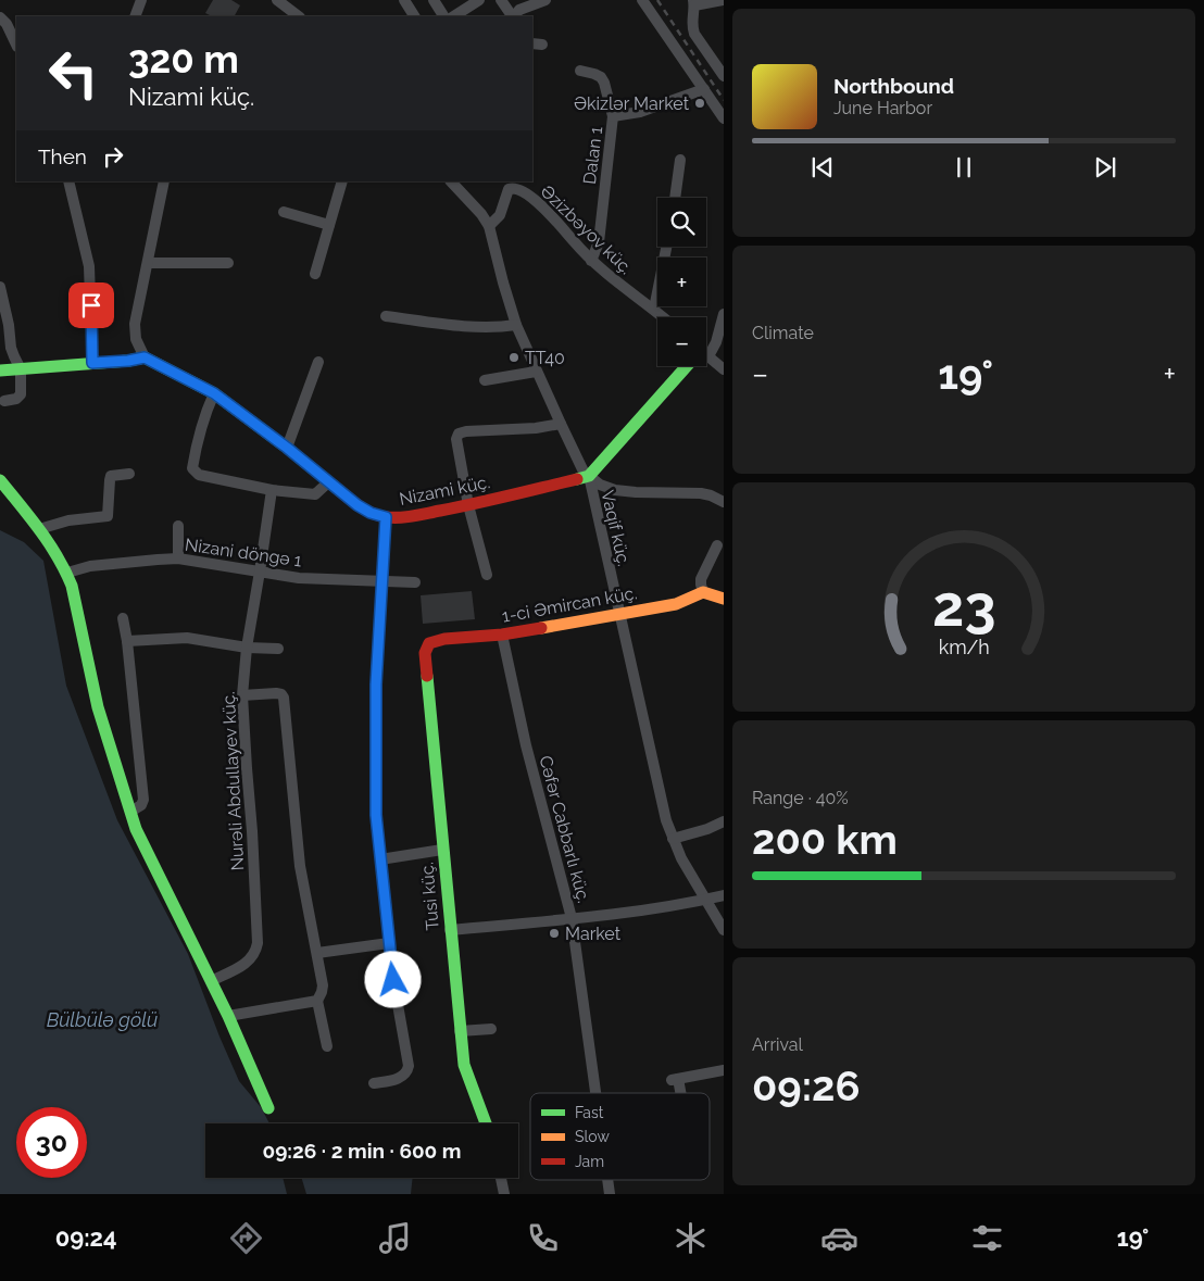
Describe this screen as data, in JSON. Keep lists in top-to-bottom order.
{
  "streets": {
    "street": [
      "Dalan 1",
      "Əzizbəyov küç.",
      "Nizami küç.",
      "Vaqif küç.",
      "Nizani döngə 1",
      "1-ci Əmircan küç.",
      "Nurəli Abdullayev küç.",
      "Cəfər Cabbarlı küç.",
      "Tusi küç."
    ]
  },
  "crossings": [
    ["Dalan 1", "Əzizbəyov küç."],
    ["Əzizbəyov küç.", "Vaqif küç."],
    ["Nizami küç.", "Vaqif küç."],
    ["Vaqif küç.", "1-ci Əmircan küç."],
    ["Nizani döngə 1", "Nurəli Abdullayev küç."],
    ["1-ci Əmircan küç.", "Cəfər Cabbarlı küç."],
    ["1-ci Əmircan küç.", "Tusi küç."]
  ],
  "water": ["Bülbülə gölü"],
  "places": ["Əkizlər Market", "TT40", "Market"],
  "legend": ["Fast", "Slow", "Jam"],
  "page": {
    "turn": ["320 m", "Nizami küç."],
    "song": ["Northbound", "June Harbor"],
    "then": "Then",
    "map_buttons": ["+", "−"],
    "tile": [
      "Climate",
      ["Range · 40%", "200 km"],
      ["Arrival", "09:26"]
    ],
    "heat": ["−", "19°", "+"],
    "limit": "30",
    "trip": "09:26 · 2 min · 600 m",
    "tabs": ["09:24", "19°"],
    "gauge": ["23", "km/h"]
  }
}
